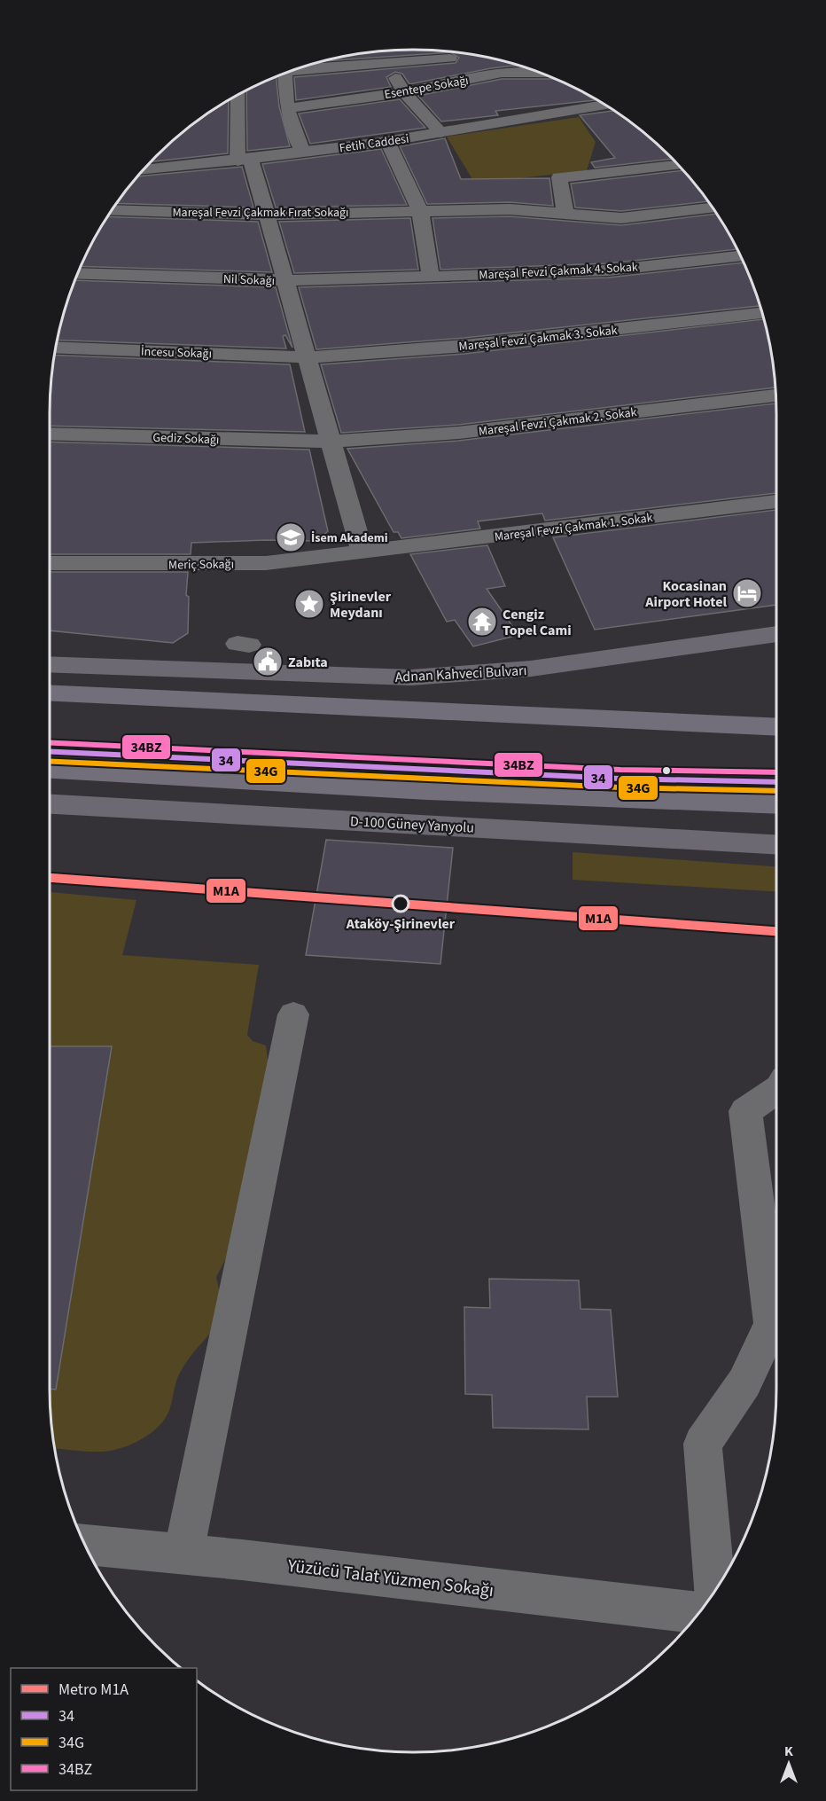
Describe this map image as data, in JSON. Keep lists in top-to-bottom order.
{
  "streets": {
    "main road": ["Adnan Kahveci Bulvarı", "D-100 Güney Yanyolu"],
    "street": [
      "Esentepe Sokağı",
      "Fetih Caddesi",
      "Mareşal Fevzi Çakmak Fırat Sokağı",
      "Mareşal Fevzi Çakmak 4. Sokak",
      "Nil Sokağı",
      "Mareşal Fevzi Çakmak 3. Sokak",
      "İncesu Sokağı",
      "Mareşal Fevzi Çakmak 2. Sokak",
      "Gediz Sokağı",
      "Mareşal Fevzi Çakmak 1. Sokak",
      "Meriç Sokağı",
      "Yüzücü Talat Yüzmen Sokağı"
    ]
  },
  "crossings": [
    ["Mareşal Fevzi Çakmak 4. Sokak", "Nil Sokağı"],
    ["Mareşal Fevzi Çakmak 3. Sokak", "İncesu Sokağı"],
    ["Mareşal Fevzi Çakmak 2. Sokak", "Gediz Sokağı"],
    ["Mareşal Fevzi Çakmak 1. Sokak", "Meriç Sokağı"]
  ],
  "places": {
    "school or university": ["İsem Akademi"],
    "hotel": ["Kocasinan Airport Hotel"],
    "place": ["Şirinevler Meydanı"],
    "temple": ["Cengiz Topel Cami"],
    "public building": ["Zabıta"],
    "other": ["Ataköy-Şirinevler"]
  },
  "lines": [
    "transit line 34BZ",
    "transit line 34",
    "transit line 34G",
    "metro line M1A"
  ],
  "legend": [
    "Metro M1A",
    "34",
    "34G",
    "34BZ"
  ],
  "north": "top"
}
